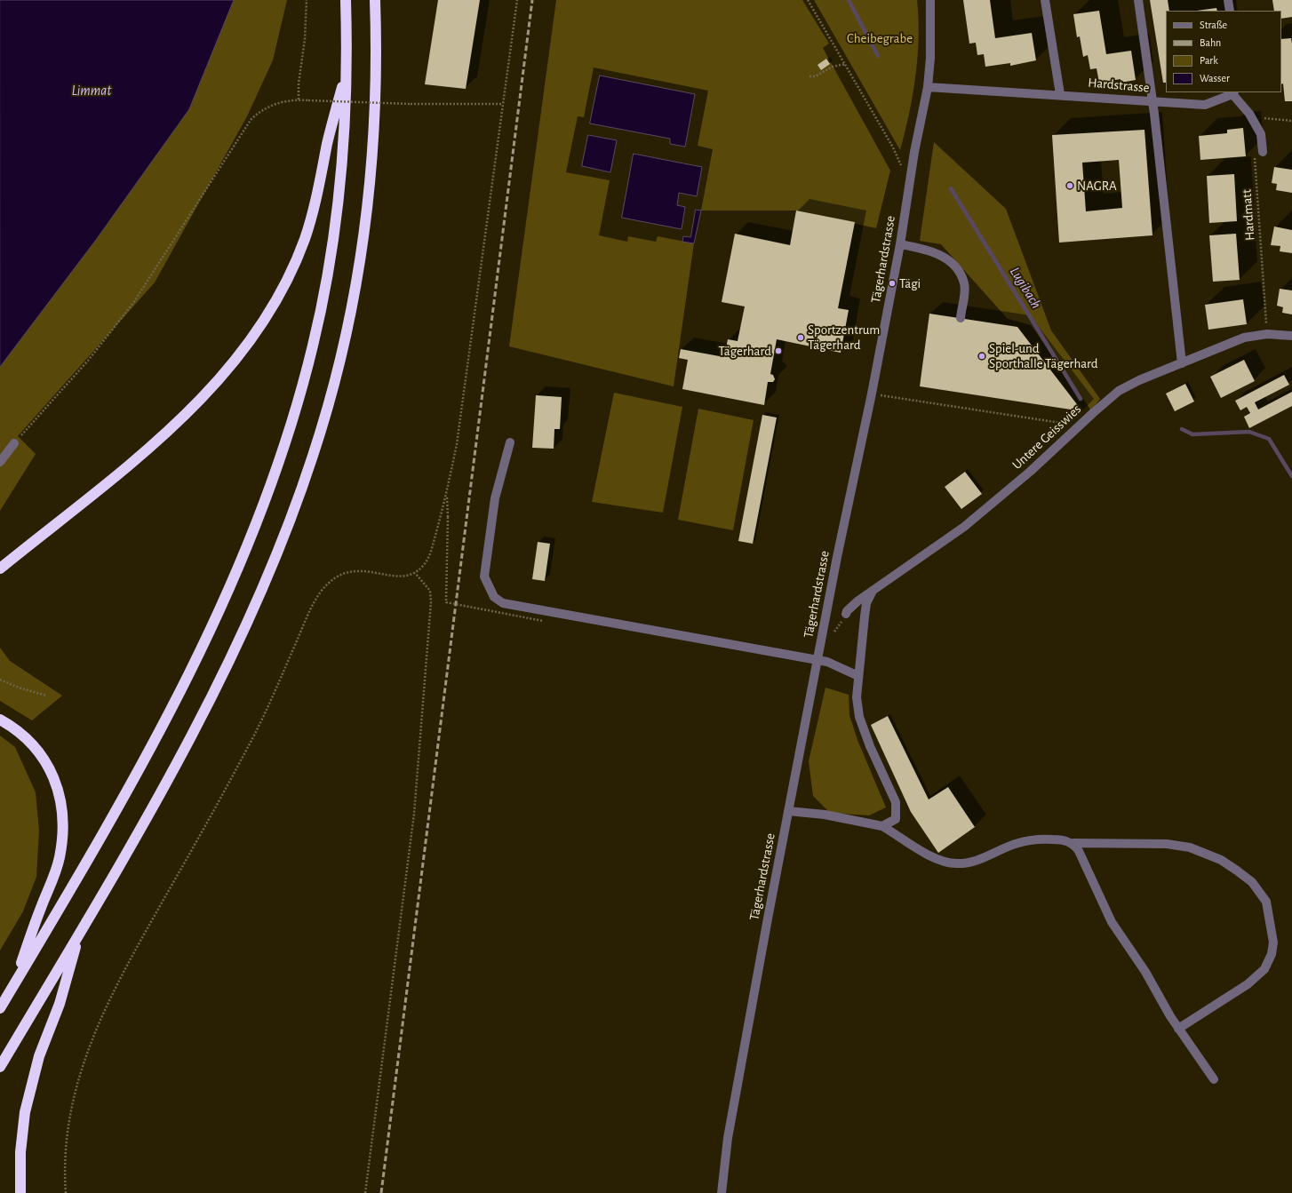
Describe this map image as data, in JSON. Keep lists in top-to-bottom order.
{
  "streets": {
    "street": ["Hardstrasse", "Tägerhardstrasse", "Untere Geisswies"],
    "path": ["Hardmatt"]
  },
  "crossings": [
    ["Hardstrasse", "Tägerhardstrasse"],
    ["Hardmatt", "Untere Geisswies"]
  ],
  "water": ["Limmat", "Lugibach"],
  "parks": ["Cheibegrabe"],
  "places": [
    "NAGRA",
    "Tägi",
    "Sportzentrum Tägerhard",
    "Tägerhard",
    "Spiel-und Sporthalle Tägerhard"
  ],
  "legend": [
    "Straße",
    "Bahn",
    "Park",
    "Wasser"
  ]
}
